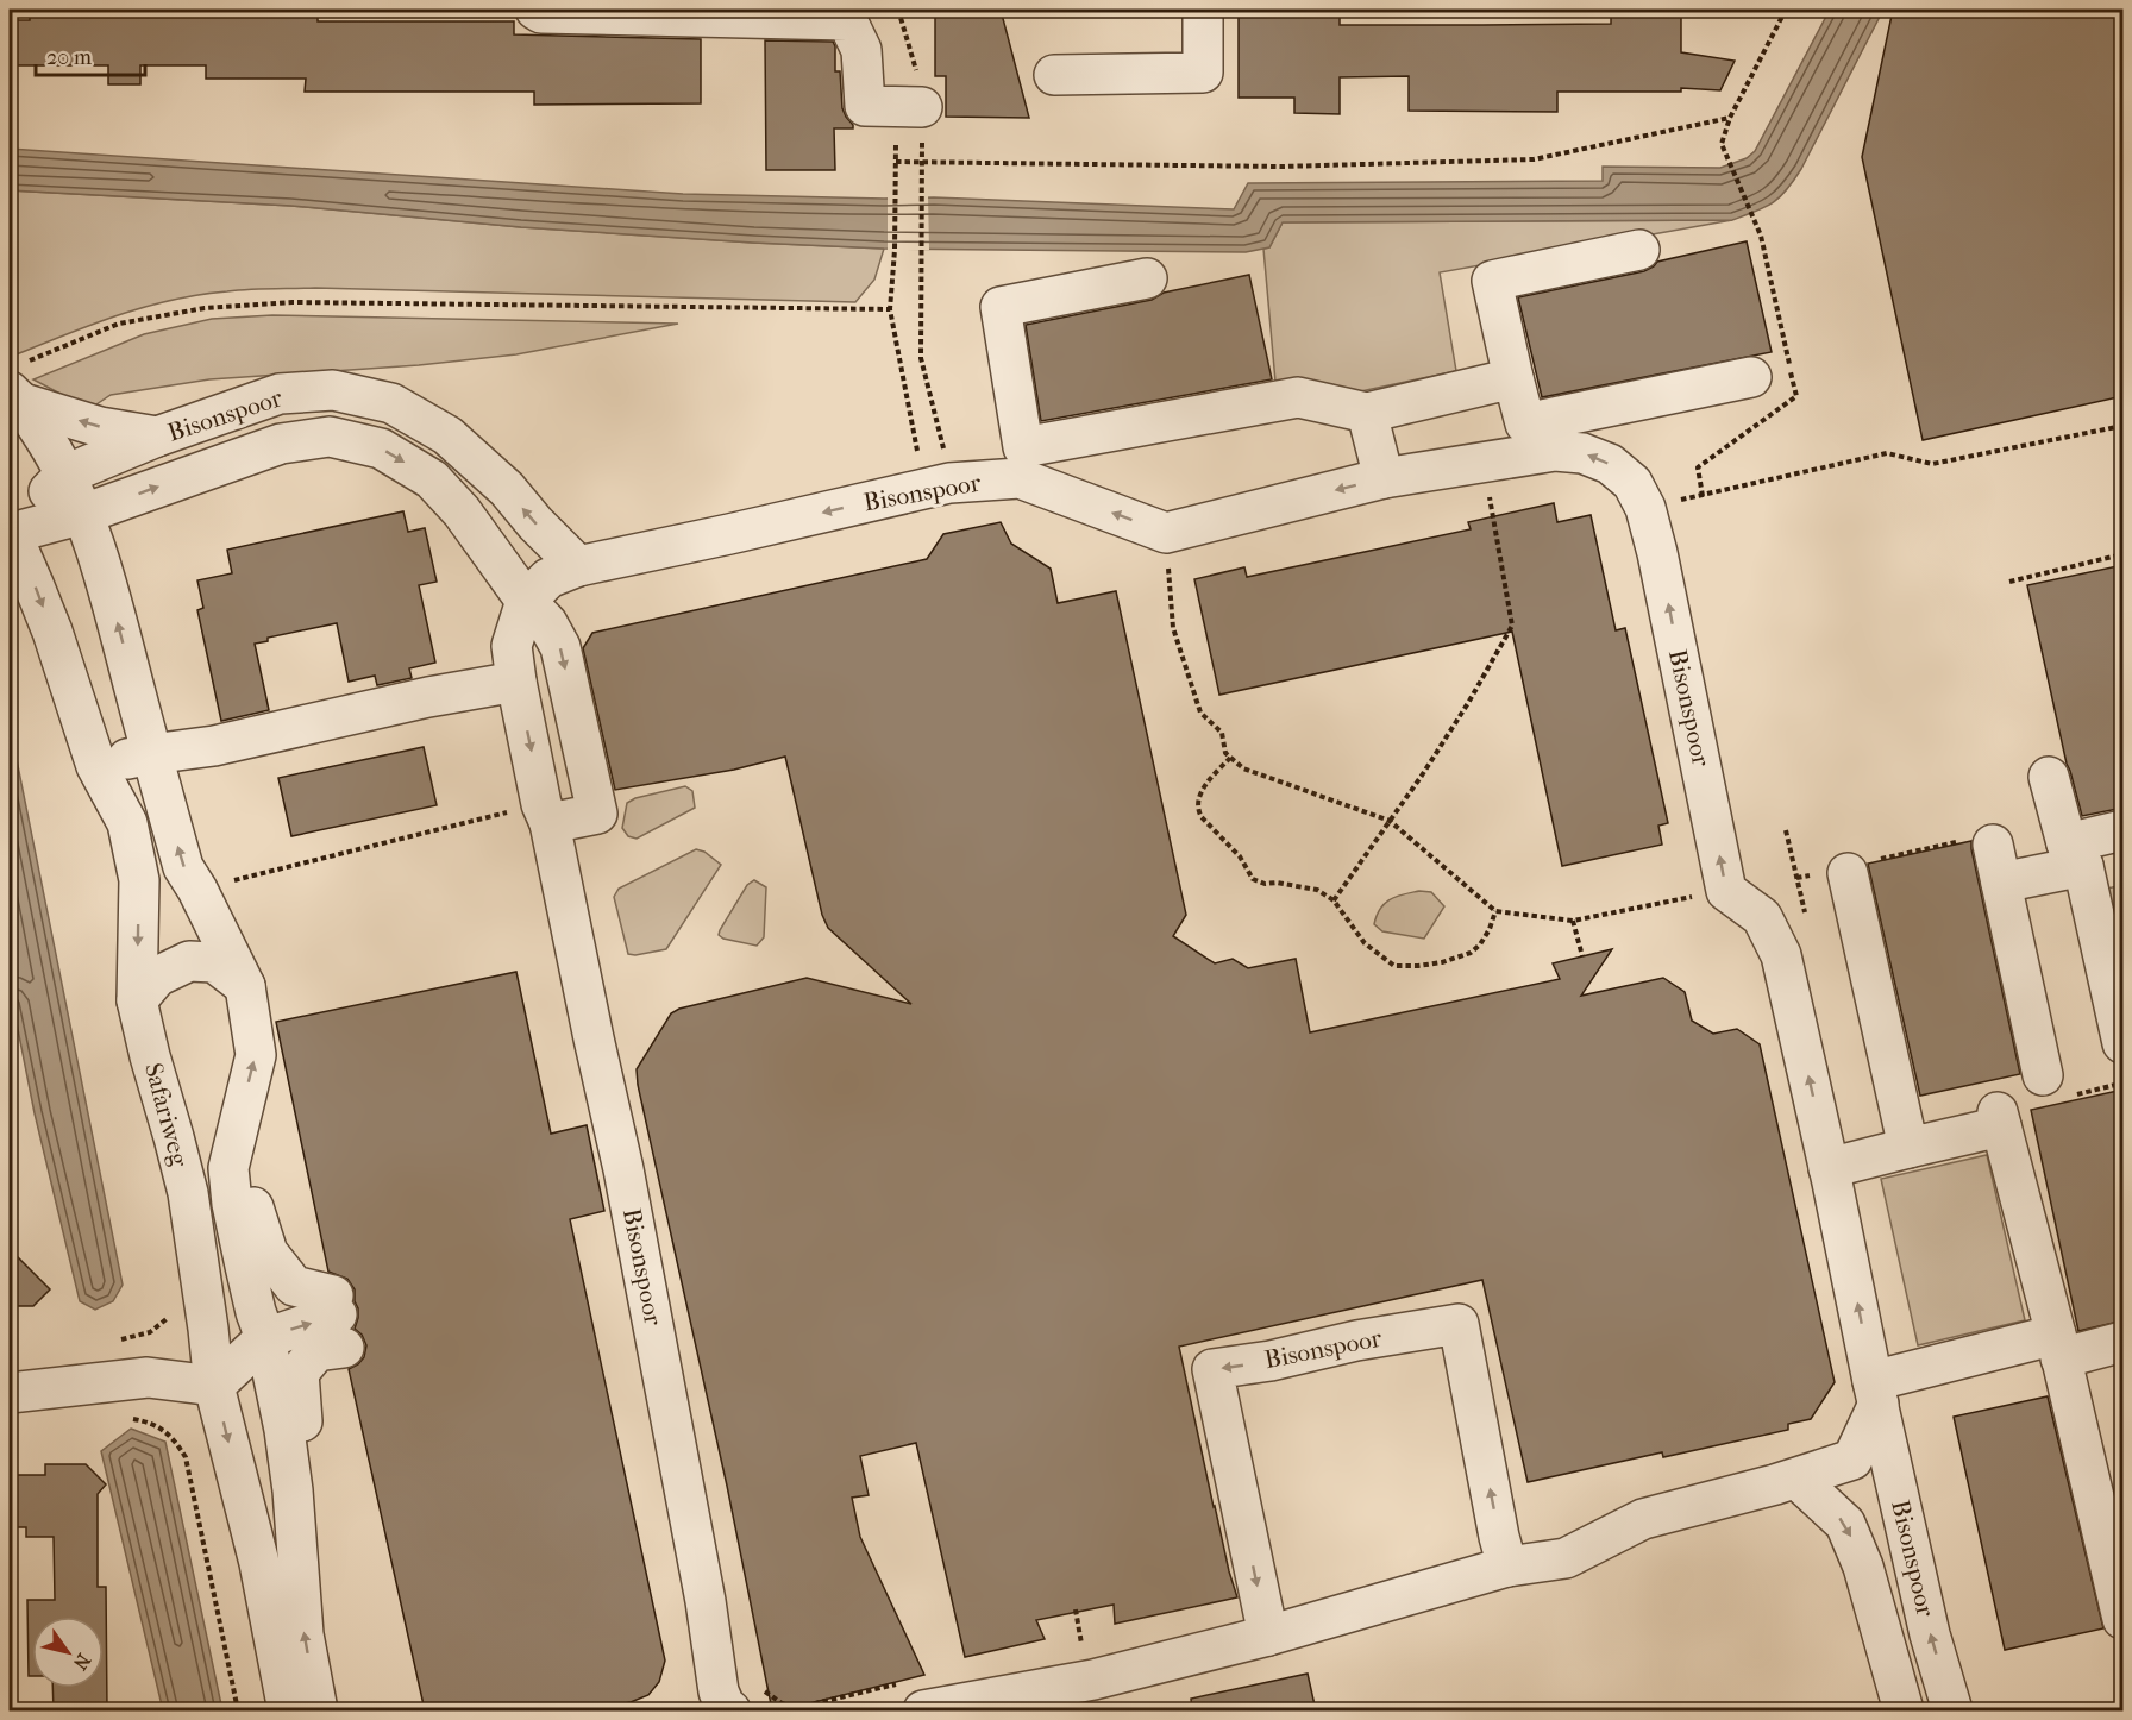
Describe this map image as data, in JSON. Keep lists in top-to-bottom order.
{
  "streets": {
    "street": ["Bisonspoor", "Safariweg"]
  },
  "crossings": [
    ["Bisonspoor", "Safariweg"]
  ],
  "scale_bar": "20 m",
  "north": "bottom right"
}
